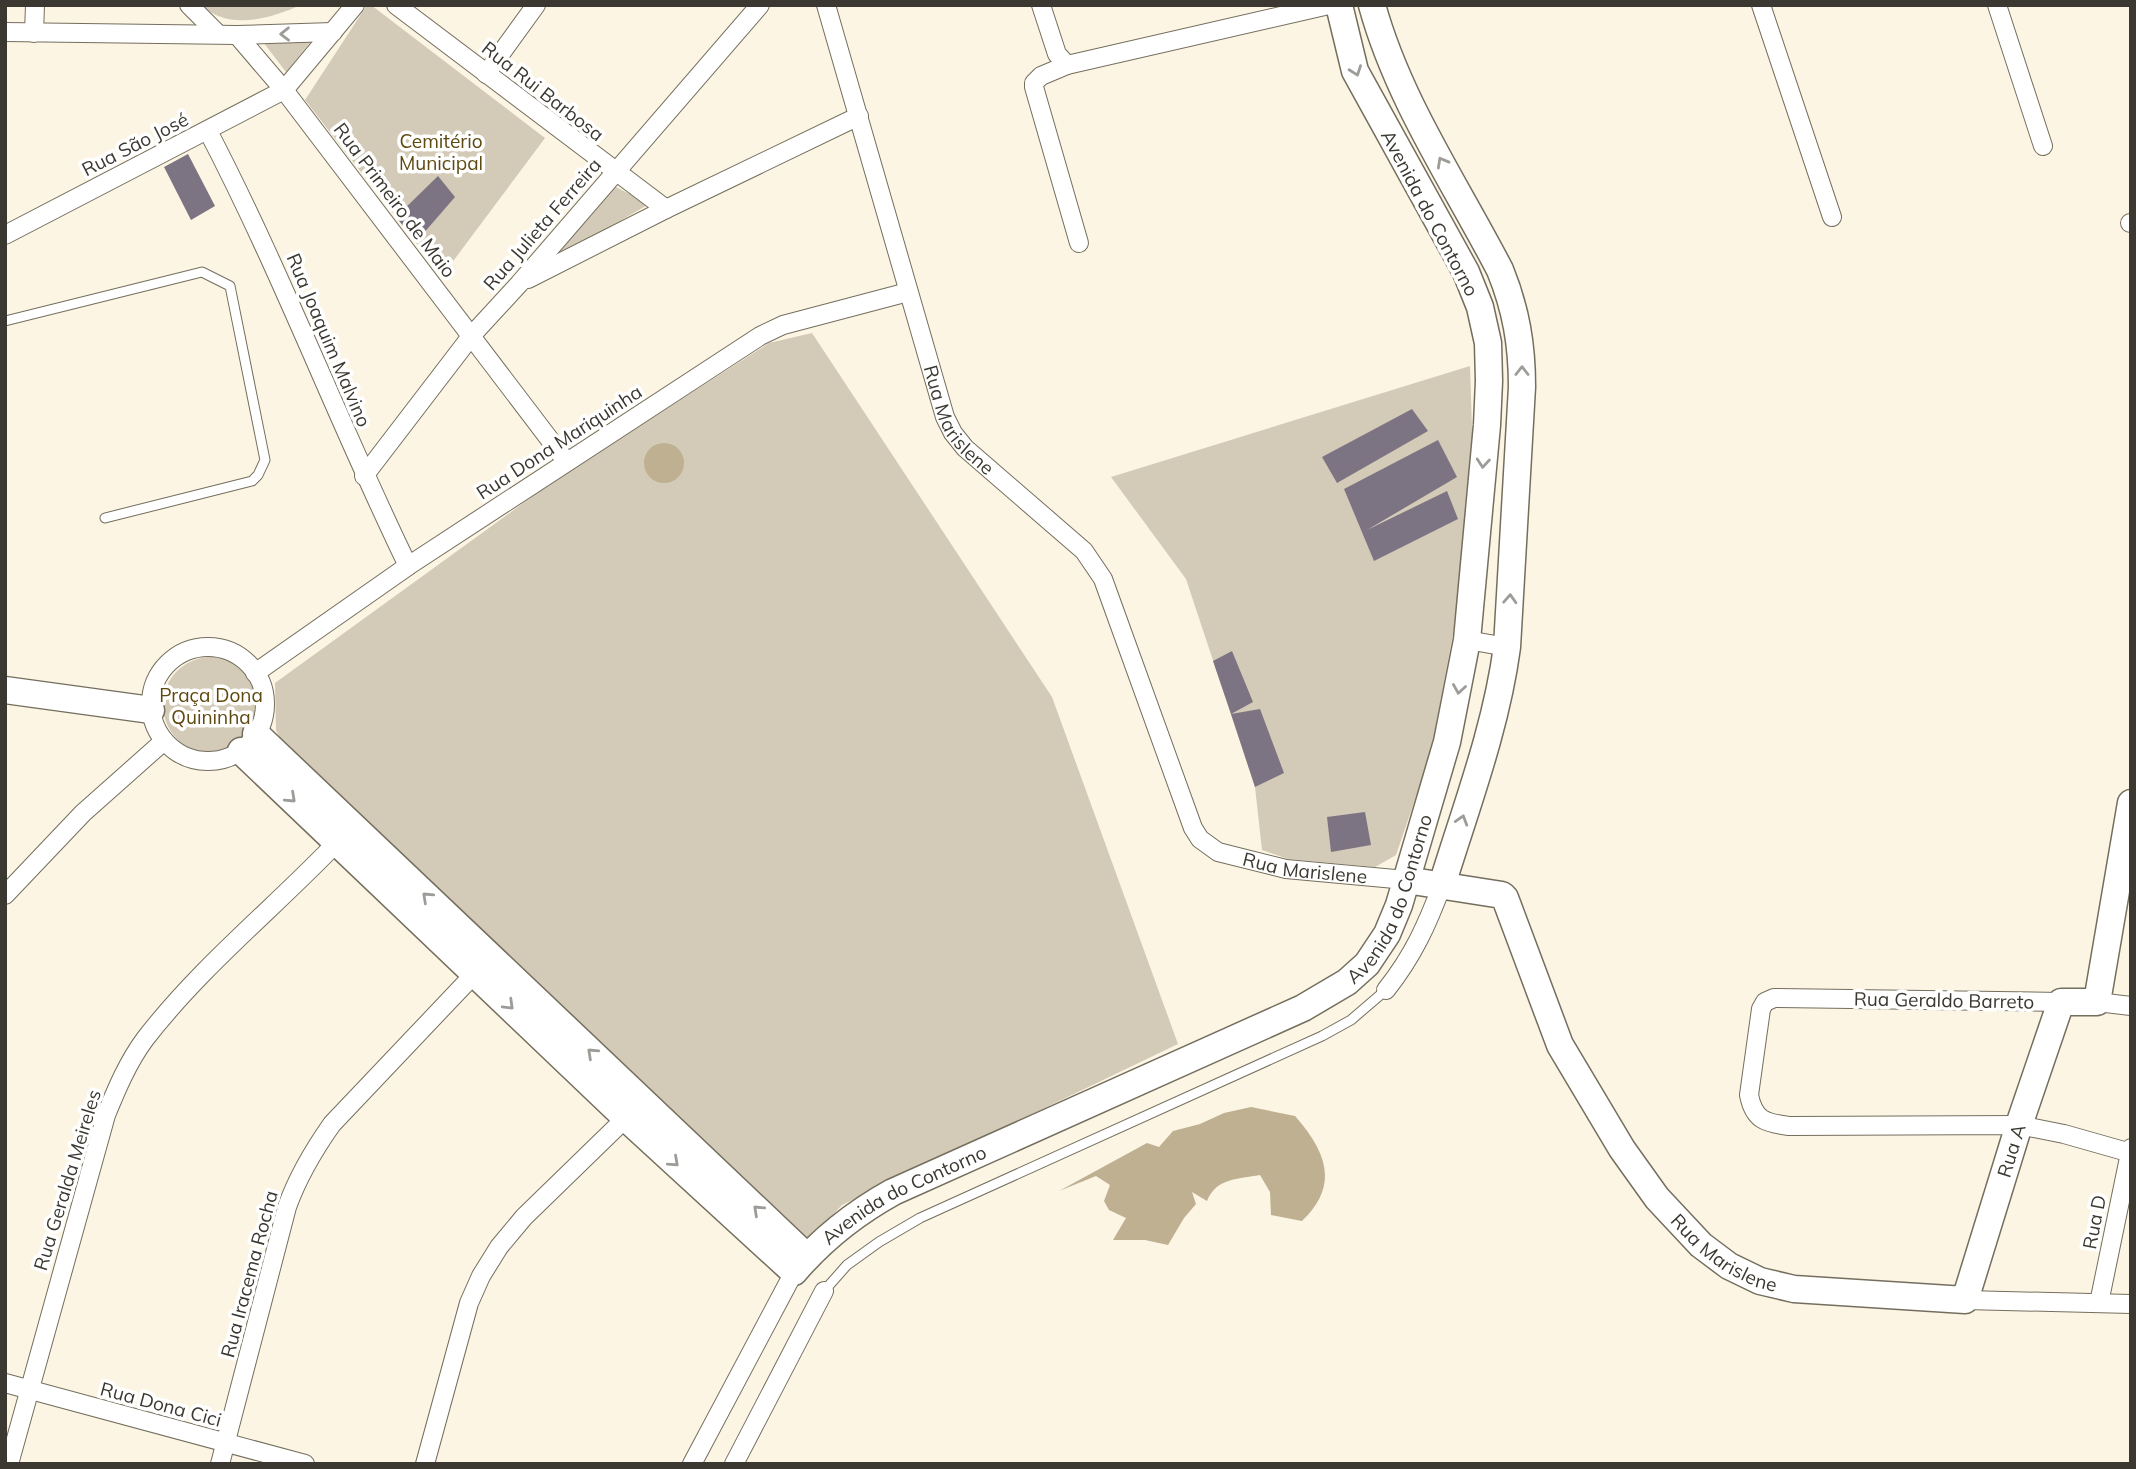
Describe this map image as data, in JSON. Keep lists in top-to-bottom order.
{
  "streets": {
    "street": [
      "Rua Rui Barbosa",
      "Rua São José",
      "Rua Primeiro de Maio",
      "Avenida do Contorno",
      "Rua Julieta Ferreira",
      "Rua Joaquim Malvino",
      "Rua Marislene",
      "Rua Dona Mariquinha",
      "Rua Geraldo Barreto",
      "Rua A",
      "Rua Geralda Meireles",
      "Rua D",
      "Rua Iracema Rocha",
      "Rua Dona Cici"
    ]
  },
  "crossings": [
    ["Rua Rui Barbosa", "Rua Julieta Ferreira"],
    ["Rua São José", "Rua Primeiro de Maio"],
    ["Rua São José", "Rua Joaquim Malvino"],
    ["Rua Primeiro de Maio", "Rua Julieta Ferreira"],
    ["Rua Primeiro de Maio", "Rua Dona Mariquinha"],
    ["Avenida do Contorno", "Rua Marislene"],
    ["Rua Julieta Ferreira", "Rua Joaquim Malvino"],
    ["Rua Joaquim Malvino", "Rua Dona Mariquinha"],
    ["Rua Marislene", "Rua Dona Mariquinha"],
    ["Rua Marislene", "Rua A"],
    ["Rua Marislene", "Rua D"],
    ["Rua Geraldo Barreto", "Rua A"],
    ["Rua Geralda Meireles", "Rua Dona Cici"],
    ["Rua Iracema Rocha", "Rua Dona Cici"]
  ],
  "parks": ["Cemitério Municipal", "Praça Dona Quininha"]
}
